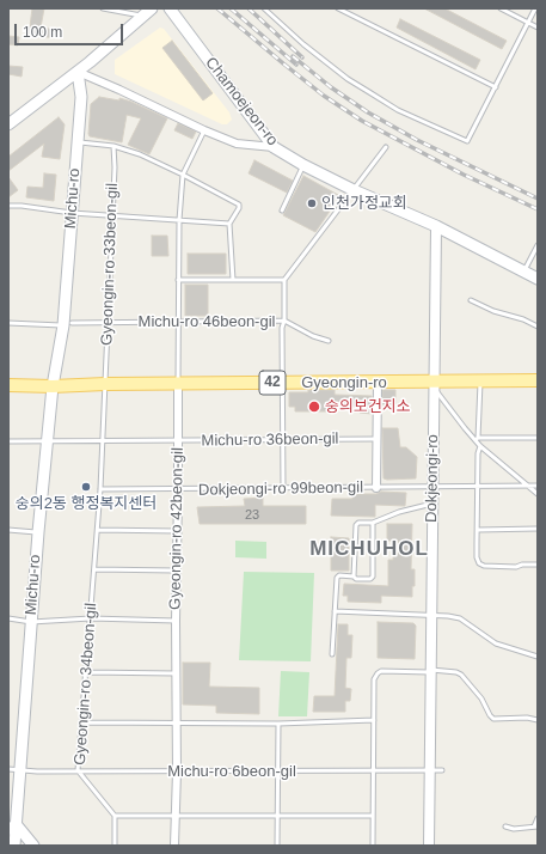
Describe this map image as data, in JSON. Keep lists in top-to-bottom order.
{
  "streets": {
    "main road": [
      "Chamoejeon-ro",
      "Michu-ro",
      "42",
      "Gyeongin-ro"
    ],
    "street": ["Dokjeongi-ro", "Gyeongin-ro 42beon-gil"],
    "lane": [
      "Gyeongin-ro 33beon-gil",
      "Michu-ro 46beon-gil",
      "Michu-ro 36beon-gil",
      "Dokjeongi-ro 99beon-gil",
      "Gyeongin-ro 34beon-gil",
      "Michu-ro 6beon-gil"
    ]
  },
  "crossings": [
    ["Chamoejeon-ro", "Dokjeongi-ro"],
    ["Michu-ro", "Michu-ro 46beon-gil"],
    ["Michu-ro", "Gyeongin-ro"],
    ["Michu-ro", "Michu-ro 36beon-gil"],
    ["Michu-ro", "Michu-ro 6beon-gil"],
    ["Gyeongin-ro 33beon-gil", "Michu-ro 46beon-gil"],
    ["Gyeongin-ro 33beon-gil", "Gyeongin-ro"],
    ["Gyeongin-ro 33beon-gil", "Gyeongin-ro 34beon-gil"],
    ["Gyeongin-ro", "Dokjeongi-ro"],
    ["Gyeongin-ro", "Gyeongin-ro 42beon-gil"],
    ["Gyeongin-ro", "Gyeongin-ro 34beon-gil"],
    ["Michu-ro 36beon-gil", "Gyeongin-ro 42beon-gil"],
    ["Michu-ro 36beon-gil", "Gyeongin-ro 34beon-gil"],
    ["Dokjeongi-ro", "Dokjeongi-ro 99beon-gil"],
    ["Dokjeongi-ro", "Michu-ro 6beon-gil"],
    ["Dokjeongi-ro 99beon-gil", "Gyeongin-ro 42beon-gil"],
    ["Dokjeongi-ro 99beon-gil", "Gyeongin-ro 34beon-gil"],
    ["Gyeongin-ro 42beon-gil", "Michu-ro 6beon-gil"],
    ["Gyeongin-ro 34beon-gil", "Michu-ro 6beon-gil"]
  ],
  "districts": ["MICHUHOL"],
  "places": ["인천가정교회", "숭의보건지소", "숭의2동 행정복지센터"],
  "house_numbers": ["23"],
  "scale_bar": "100 m"
}
